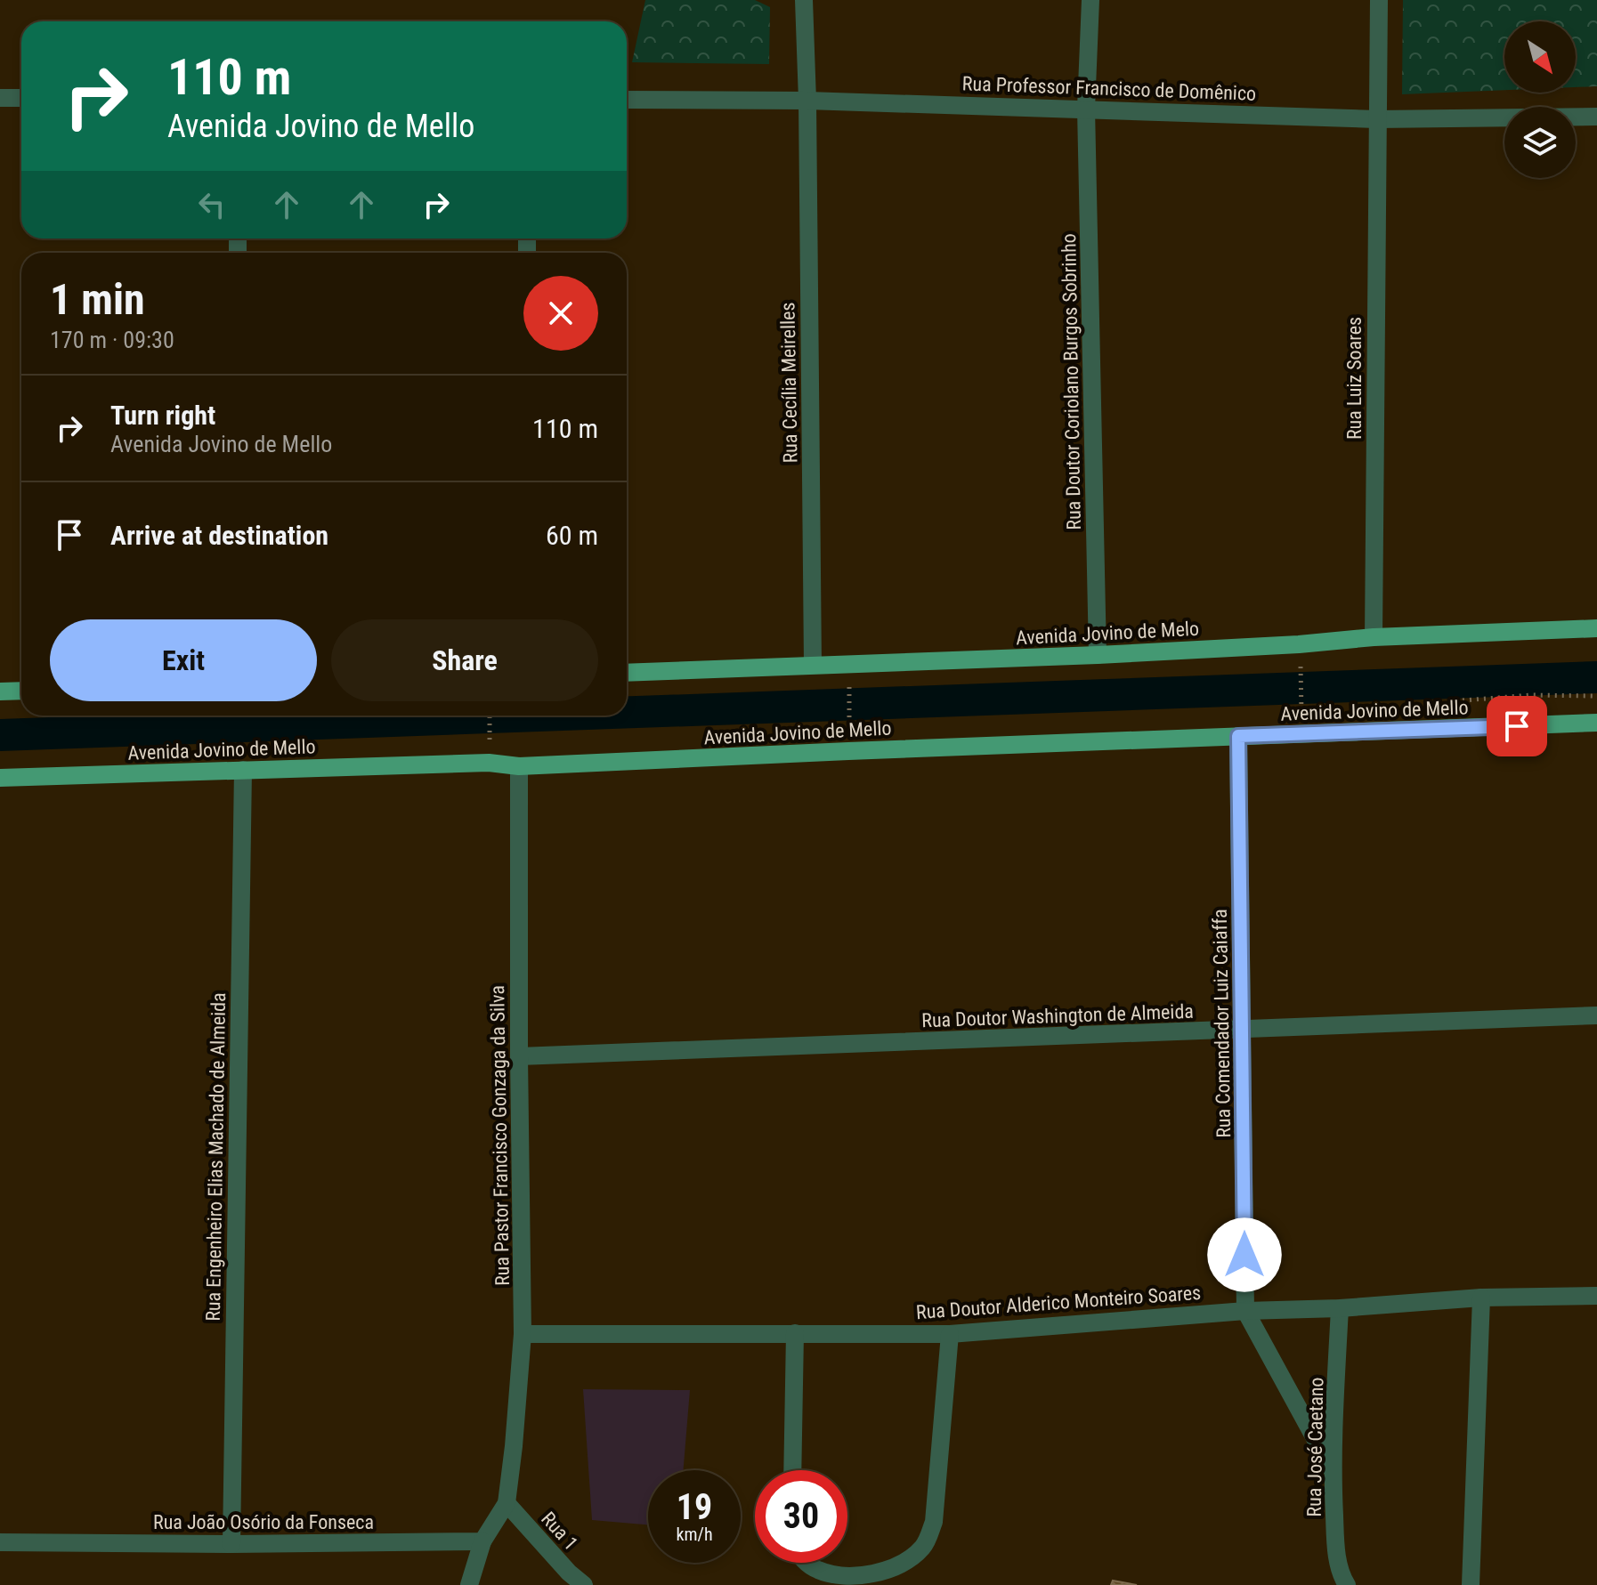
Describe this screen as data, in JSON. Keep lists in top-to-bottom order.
{
  "streets": {
    "main road": ["Avenida Jovino de Melo", "Avenida Jovino de Mello"],
    "street": [
      "Rua Professor Francisco de Domênico",
      "Rua Luiz Soares",
      "Rua Doutor Coriolano Burgos Sobrinho",
      "Rua Cecília Meirelles",
      "Rua Doutor Washington de Almeida",
      "Rua Comendador Luiz Caiaffa",
      "Rua Pastor Francisco Gonzaga da Silva",
      "Rua Engenheiro Elias Machado de Almeida",
      "Rua Doutor Alderico Monteiro Soares",
      "Rua José Caetano",
      "Rua João Osório da Fonseca",
      "Rua 1"
    ]
  },
  "crossings": [
    ["Rua Professor Francisco de Domênico", "Rua Luiz Soares"],
    ["Rua Professor Francisco de Domênico", "Rua Doutor Coriolano Burgos Sobrinho"],
    ["Rua Professor Francisco de Domênico", "Rua Cecília Meirelles"],
    ["Rua Luiz Soares", "Avenida Jovino de Melo"],
    ["Rua Doutor Coriolano Burgos Sobrinho", "Avenida Jovino de Melo"],
    ["Rua Cecília Meirelles", "Avenida Jovino de Melo"],
    ["Avenida Jovino de Mello", "Rua Comendador Luiz Caiaffa"],
    ["Avenida Jovino de Mello", "Rua Pastor Francisco Gonzaga da Silva"],
    ["Avenida Jovino de Mello", "Rua Engenheiro Elias Machado de Almeida"],
    ["Rua Doutor Washington de Almeida", "Rua Comendador Luiz Caiaffa"],
    ["Rua Doutor Washington de Almeida", "Rua Pastor Francisco Gonzaga da Silva"],
    ["Rua Comendador Luiz Caiaffa", "Rua Doutor Alderico Monteiro Soares"],
    ["Rua Pastor Francisco Gonzaga da Silva", "Rua Doutor Alderico Monteiro Soares"],
    ["Rua Pastor Francisco Gonzaga da Silva", "Rua 1"],
    ["Rua Engenheiro Elias Machado de Almeida", "Rua João Osório da Fonseca"],
    ["Rua Doutor Alderico Monteiro Soares", "Rua José Caetano"]
  ],
  "north": "bottom right",
  "page": {
    "turn": ["110 m", "Avenida Jovino de Mello"],
    "heading": ["1 min", "170 m · 09:30"],
    "list": [
      {
        "name": "Turn right",
        "note": "Avenida Jovino de Mello",
        "value": "110 m"
      },
      {
        "name": "Arrive at destination",
        "value": "60 m"
      }
    ],
    "buttons": ["Exit", "Share"],
    "speed": "19 km/h",
    "limit": "30"
  }
}
